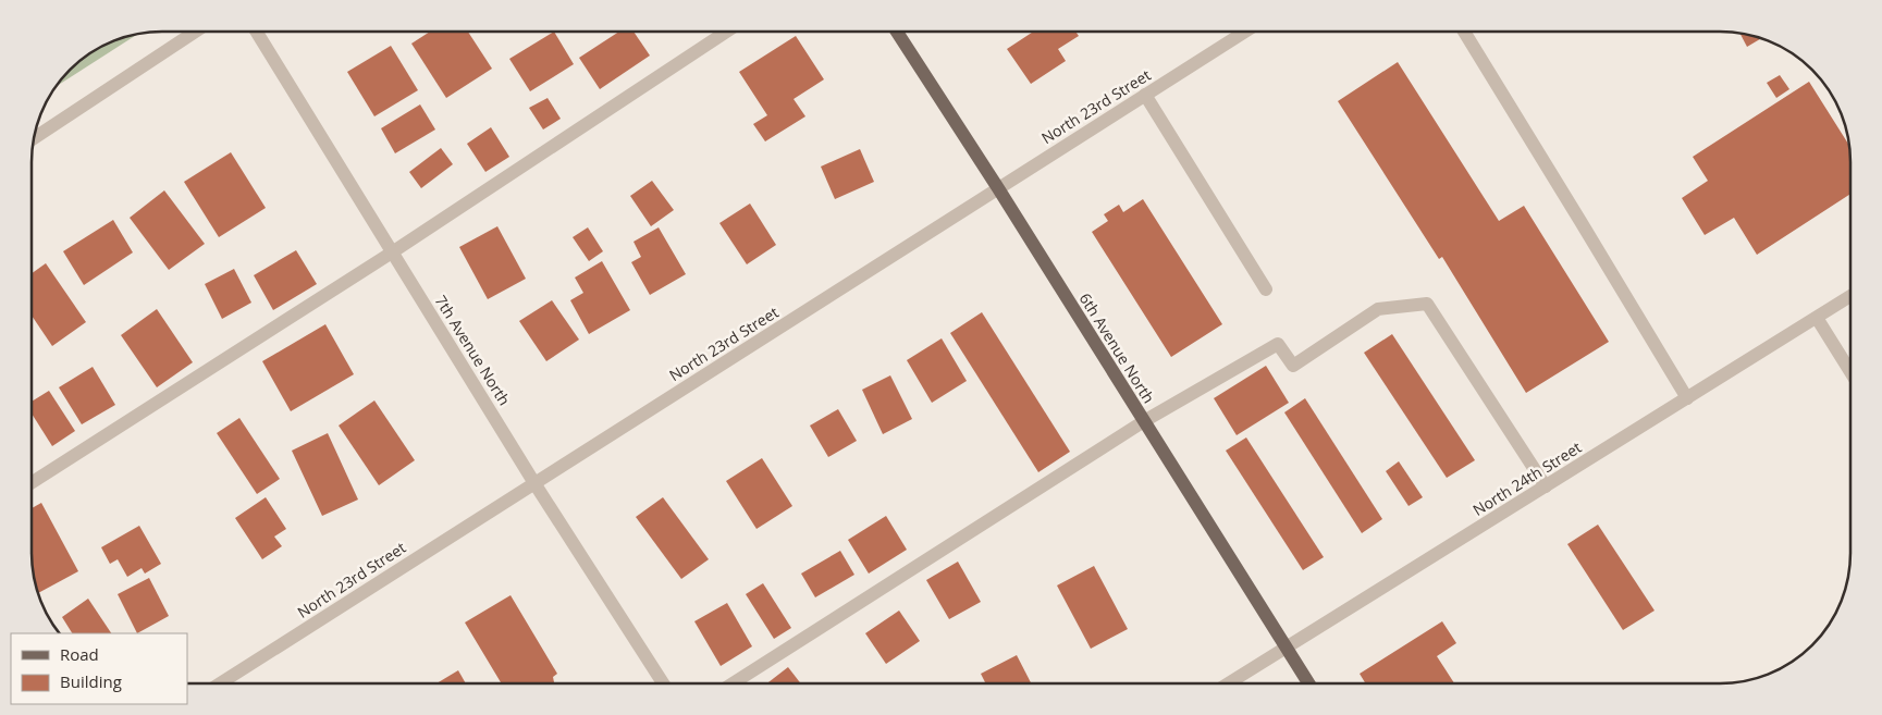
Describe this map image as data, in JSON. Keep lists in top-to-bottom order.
{
  "streets": {
    "main road": ["6th Avenue North"],
    "street": ["North 23rd Street", "7th Avenue North", "North 24th Street"]
  },
  "crossings": [
    ["North 23rd Street", "6th Avenue North"],
    ["North 23rd Street", "7th Avenue North"],
    ["6th Avenue North", "North 24th Street"]
  ],
  "legend": ["Road", "Building"]
}
